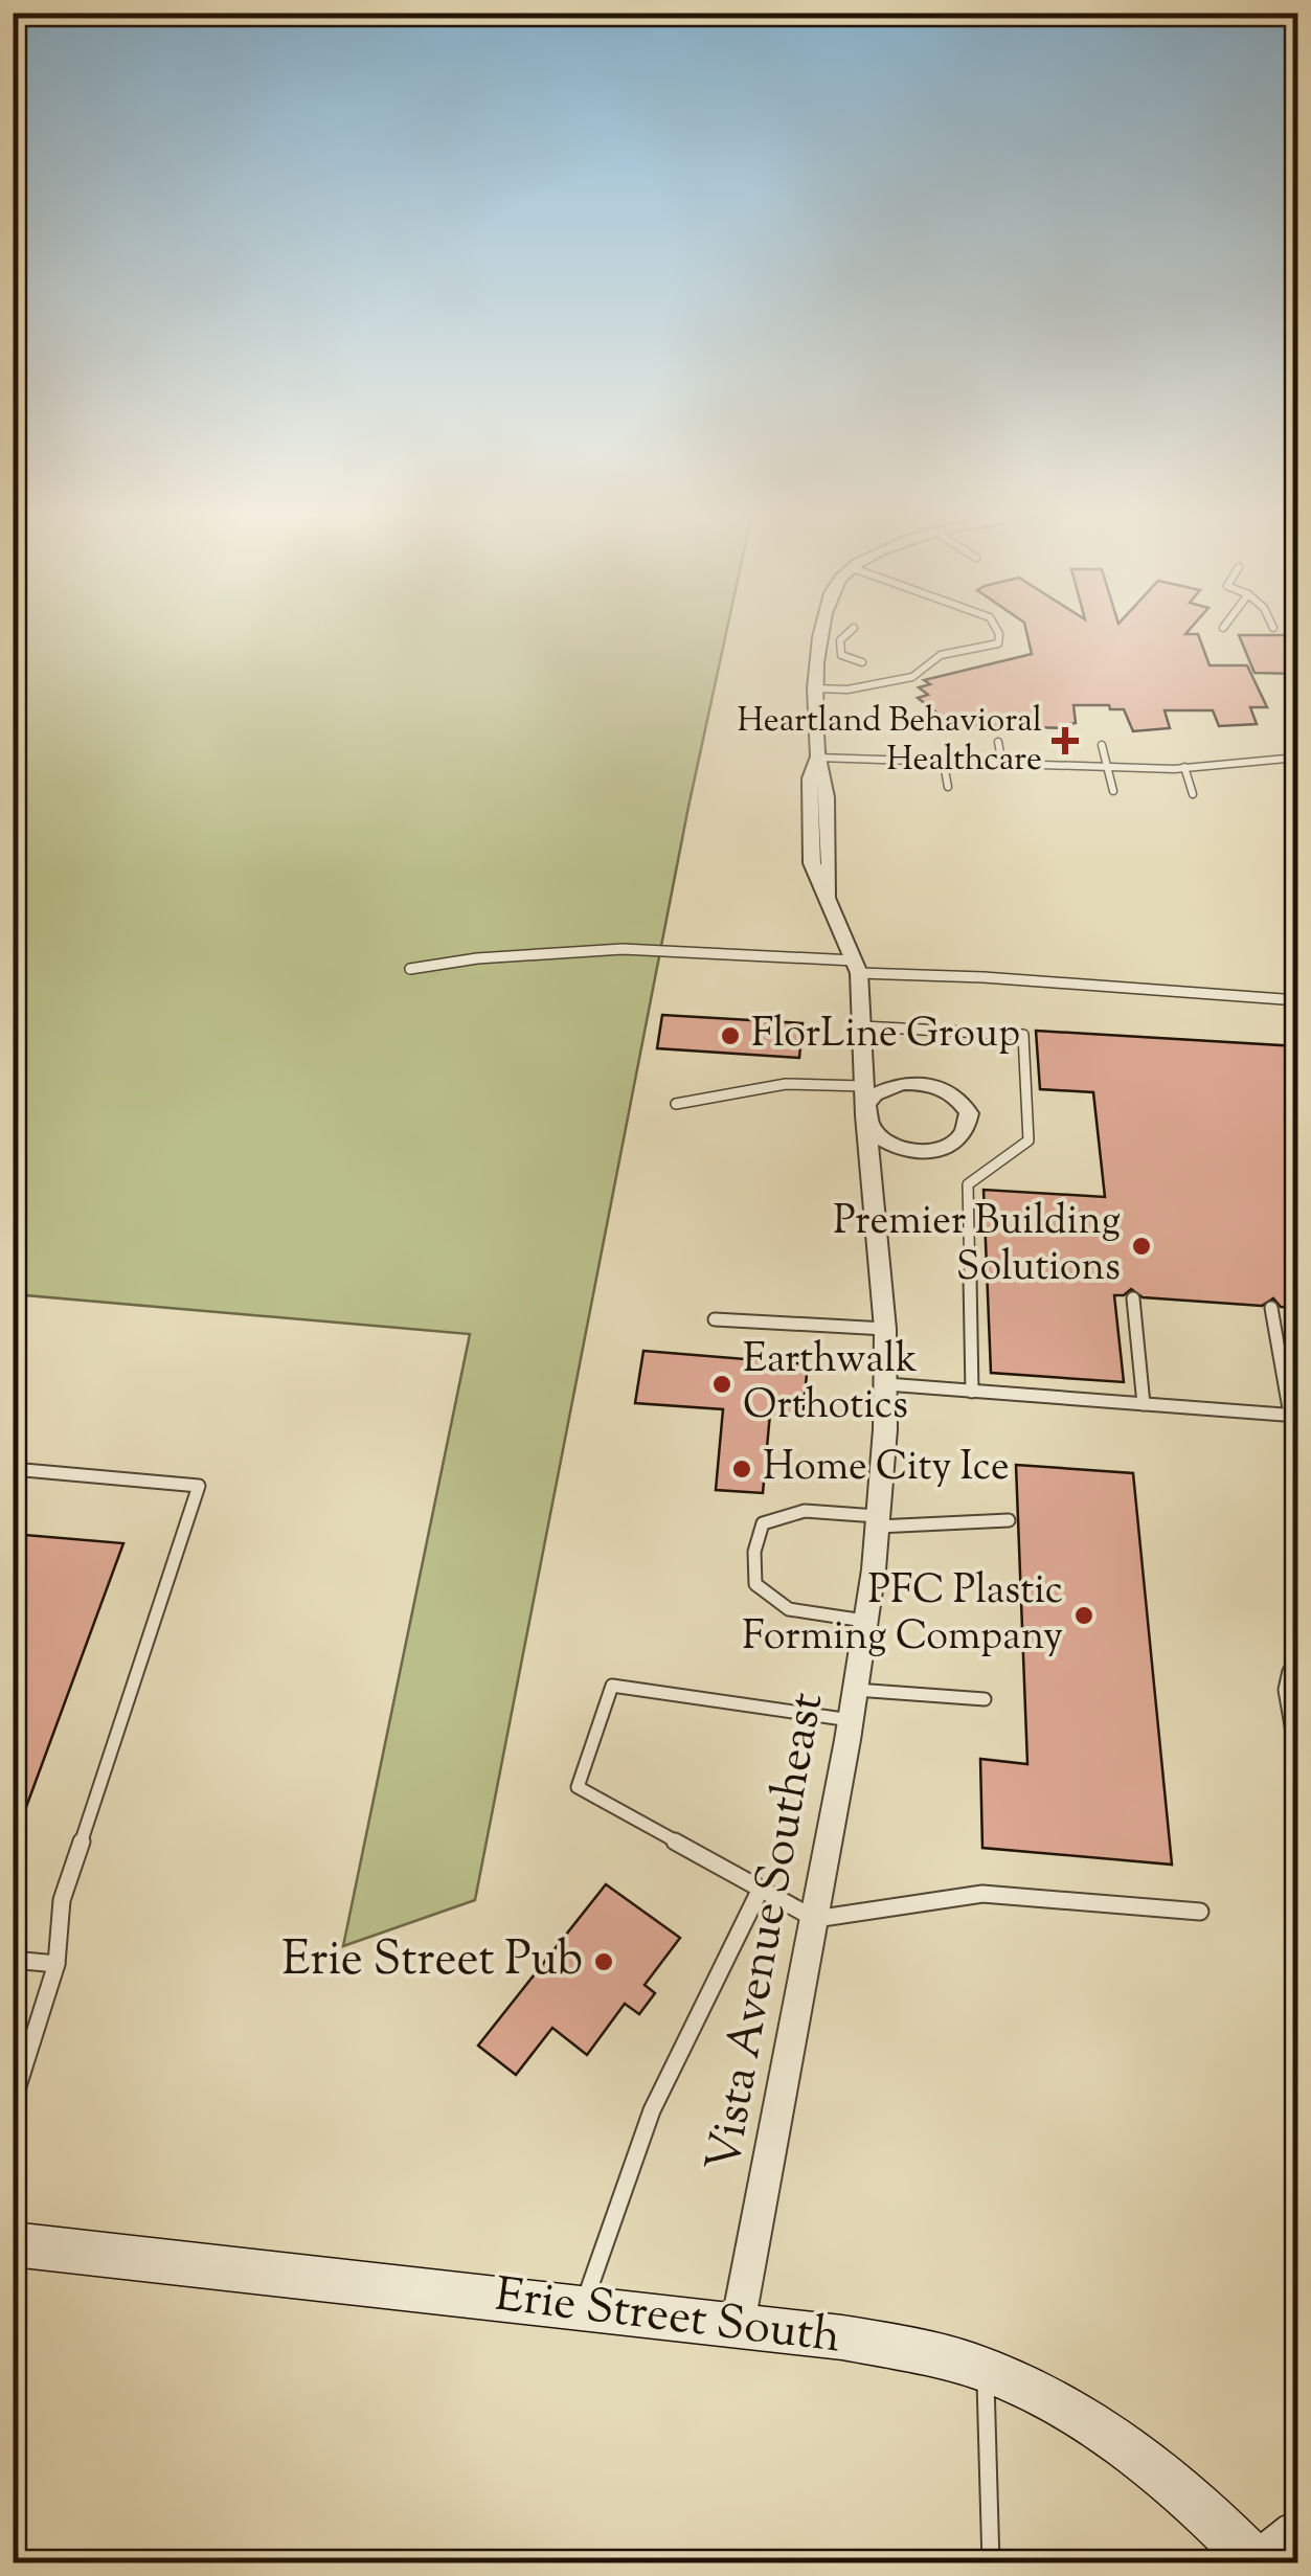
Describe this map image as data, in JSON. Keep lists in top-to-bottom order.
{
  "streets": {
    "main road": ["Erie Street South"],
    "street": ["Vista Avenue Southeast"]
  },
  "crossings": [
    ["Vista Avenue Southeast", "Erie Street South"]
  ],
  "places": {
    "health": ["Heartland Behavioral Healthcare"],
    "other": [
      "FlorLine Group",
      "Premier Building Solutions",
      "Earthwalk Orthotics",
      "Home City Ice",
      "PFC Plastic Forming Company",
      "Erie Street Pub"
    ]
  }
}
